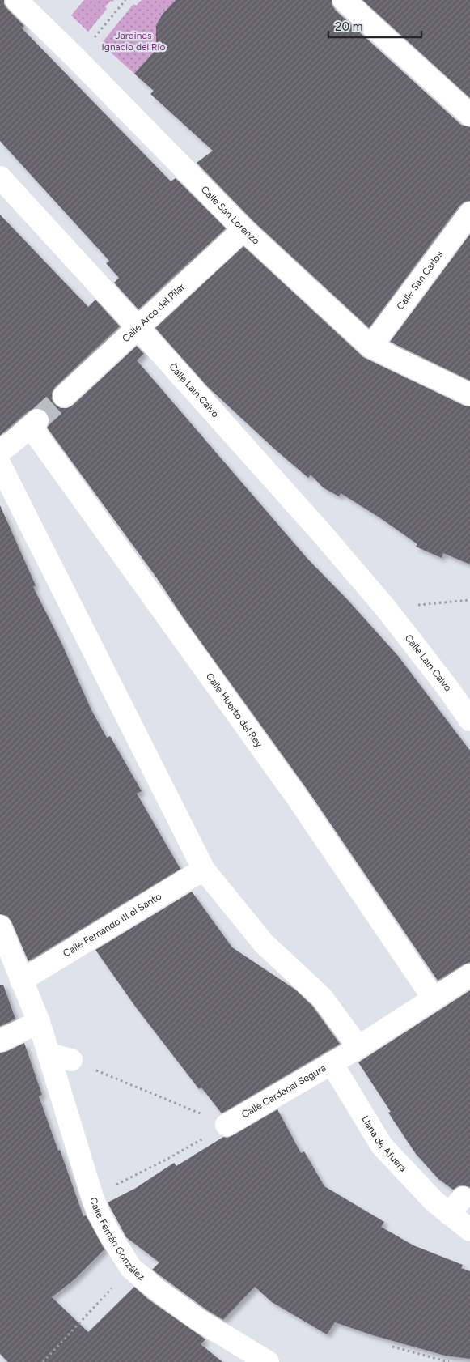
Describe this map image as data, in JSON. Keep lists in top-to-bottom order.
{
  "streets": {
    "street": [
      "Calle San Lorenzo",
      "Calle San Carlos",
      "Calle Arco del Pilar",
      "Calle Laín Calvo",
      "Calle Huerto del Rey",
      "Calle Fernando III el Santo",
      "Calle Cardenal Segura",
      "Llana de Afuera",
      "Calle Fernán González"
    ]
  },
  "crossings": [
    ["Calle San Lorenzo", "Calle San Carlos"],
    ["Calle San Lorenzo", "Calle Arco del Pilar"],
    ["Calle Arco del Pilar", "Calle Laín Calvo"],
    ["Calle Huerto del Rey", "Calle Cardenal Segura"],
    ["Calle Fernando III el Santo", "Calle Fernán González"],
    ["Calle Cardenal Segura", "Llana de Afuera"]
  ],
  "parks": ["Jardines Ignacio del Río"],
  "scale_bar": "20 m"
}
